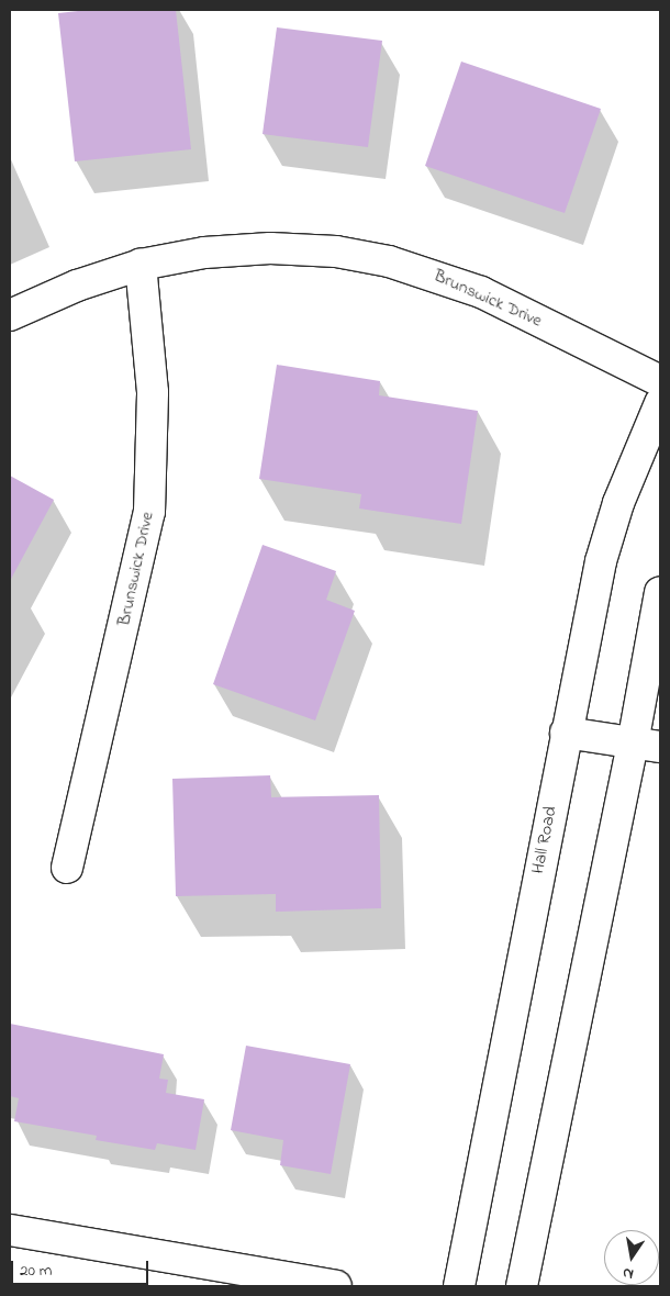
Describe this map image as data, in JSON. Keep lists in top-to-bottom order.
{
  "streets": {
    "street": ["Brunswick Drive", "Hall Road"]
  },
  "scale_bar": "20 m",
  "north": "bottom"
}
